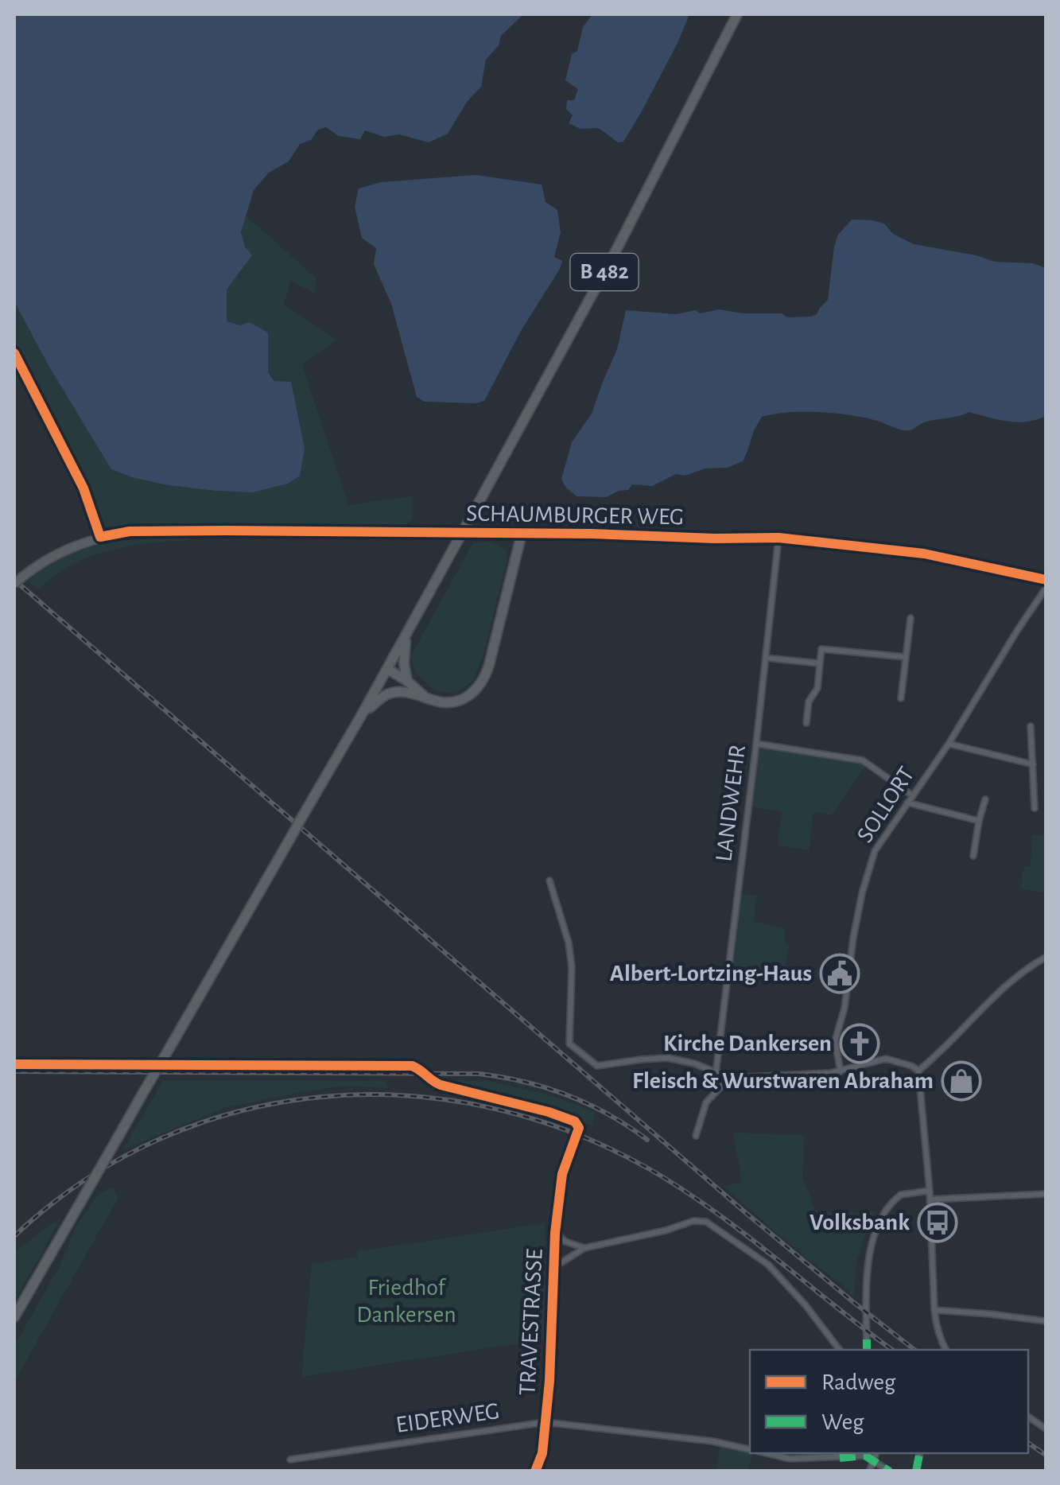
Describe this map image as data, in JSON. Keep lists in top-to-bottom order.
{
  "streets": {
    "main road": ["B 482"],
    "street": [
      "SCHAUMBURGER WEG",
      "LANDWEHR",
      "SOLLORT",
      "TRAVESTRASSE",
      "EIDERWEG"
    ]
  },
  "crossings": [
    ["SCHAUMBURGER WEG", "LANDWEHR"],
    ["TRAVESTRASSE", "EIDERWEG"]
  ],
  "parks": ["Friedhof Dankersen"],
  "places": {
    "public building": ["Albert-Lortzing-Haus"],
    "church": ["Kirche Dankersen"],
    "shop": ["Fleisch & Wurstwaren Abraham"],
    "bus stop": ["Volksbank"]
  },
  "legend": ["Radweg", "Weg"]
}
